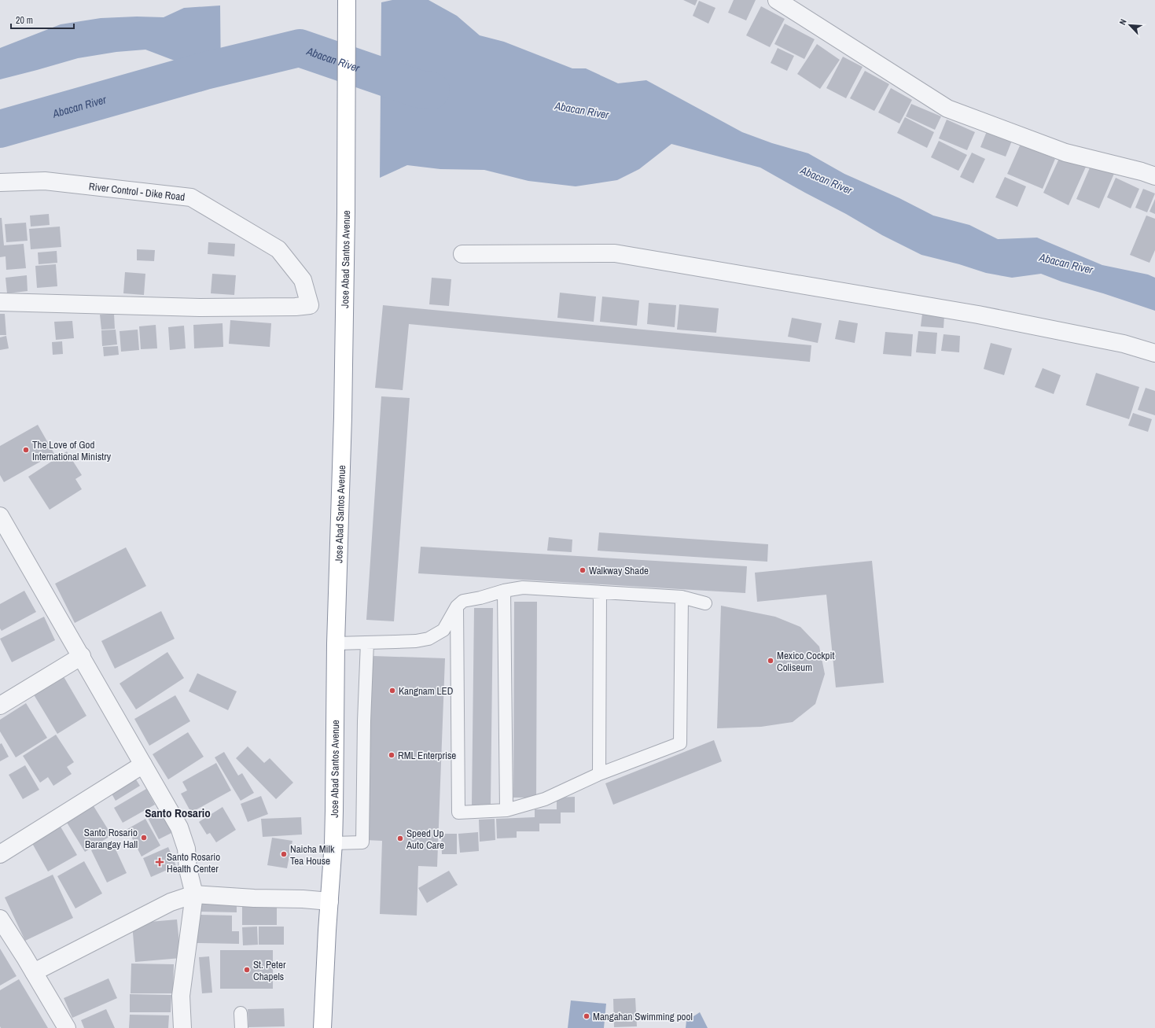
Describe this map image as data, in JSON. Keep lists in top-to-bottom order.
{
  "streets": {
    "highway": ["Jose Abad Santos Avenue"],
    "street": ["River Control - Dike Road"]
  },
  "districts": ["Santo Rosario"],
  "water": ["Abacan River"],
  "places": {
    "other": [
      "The Love of God International Ministry",
      "Walkway Shade",
      "Mexico Cockpit Coliseum",
      "Kangnam LED",
      "RML Enterprise",
      "Santo Rosario Barangay Hall",
      "Speed Up Auto Care",
      "Naicha Milk Tea House",
      "St. Peter Chapels",
      "Mangahan Swimming pool"
    ],
    "health": ["Santo Rosario Health Center"]
  },
  "scale_bar": "20 m",
  "north": "top left"
}
